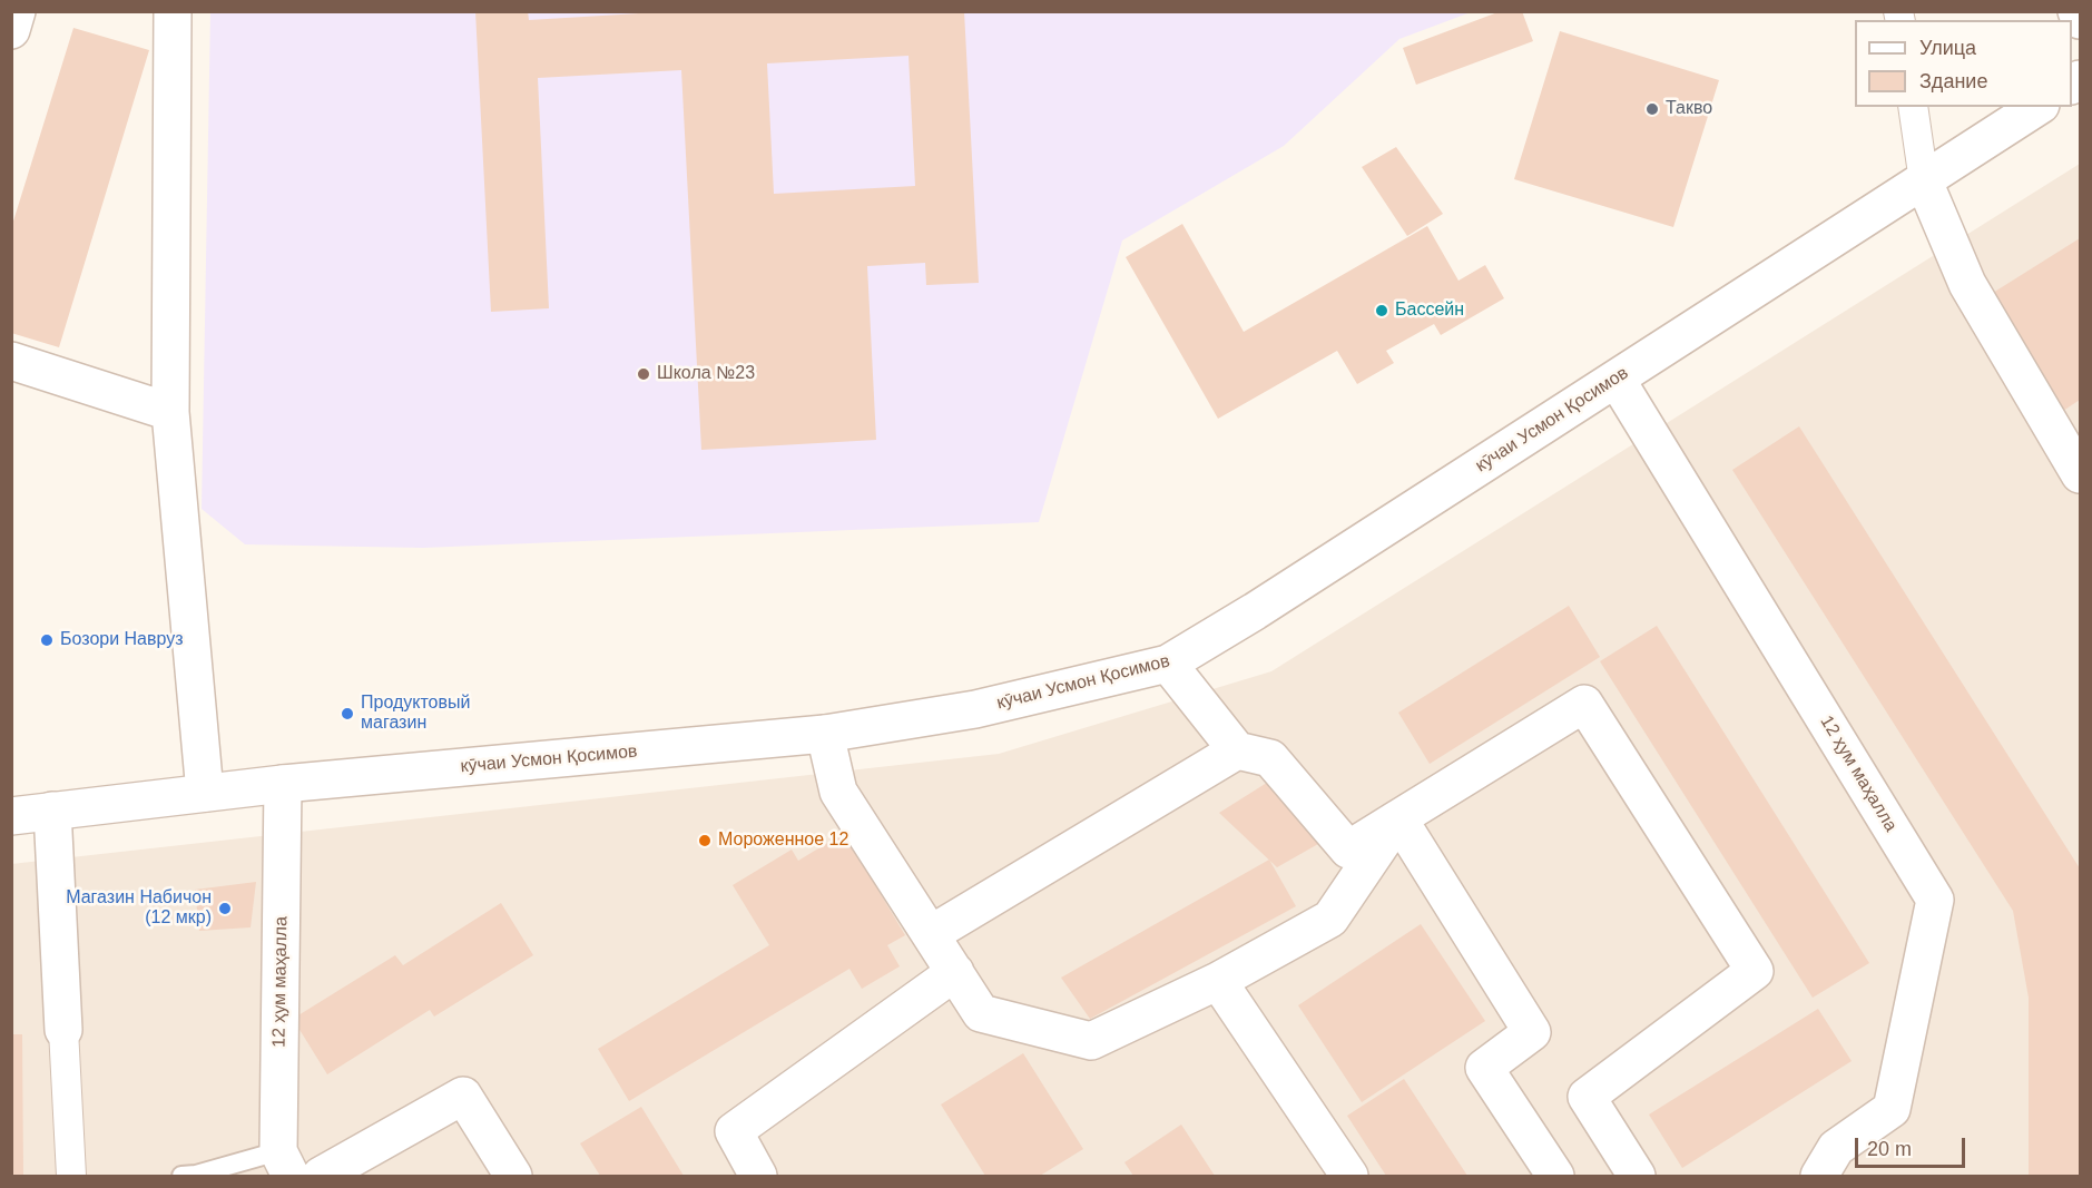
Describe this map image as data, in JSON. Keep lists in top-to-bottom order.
{
  "streets": {
    "street": ["кӯчаи Усмон Қосимов", "12 ҳум маҳалла"]
  },
  "crossings": [
    ["кӯчаи Усмон Қосимов", "12 ҳум маҳалла"]
  ],
  "places": [
    "Такво",
    "Бассейн",
    "Школа №23",
    "Бозори Навруз",
    "Продуктовый магазин",
    "Мороженное 12",
    "Магазин Набичон (12 мкр)"
  ],
  "legend": ["Улица", "Здание"],
  "scale_bar": "20 m"
}
